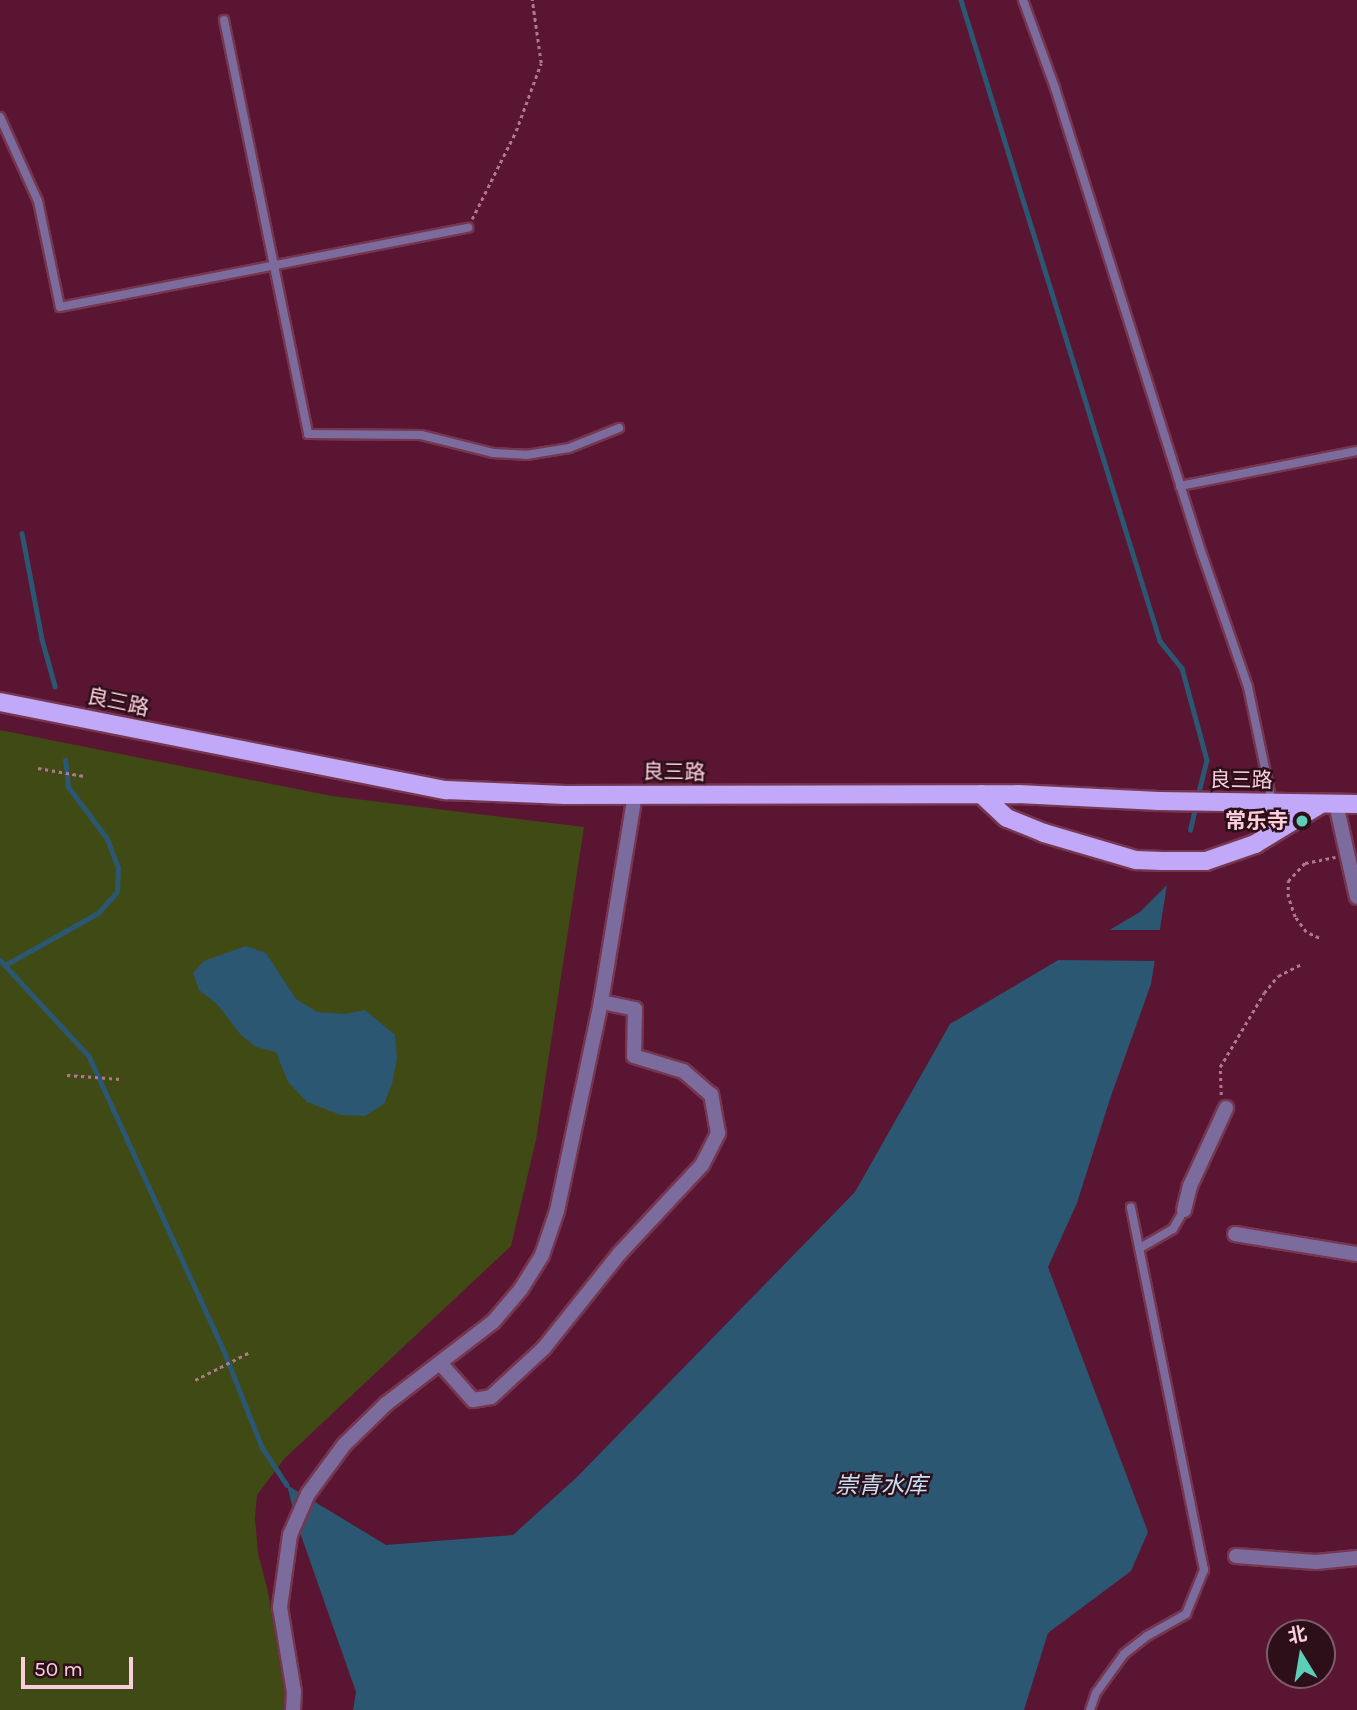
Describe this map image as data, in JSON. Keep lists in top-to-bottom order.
{
  "streets": {
    "main road": ["良三路"]
  },
  "water": ["崇青水库"],
  "places": ["常乐寺"],
  "scale_bar": "50 m",
  "north": "top"
}
